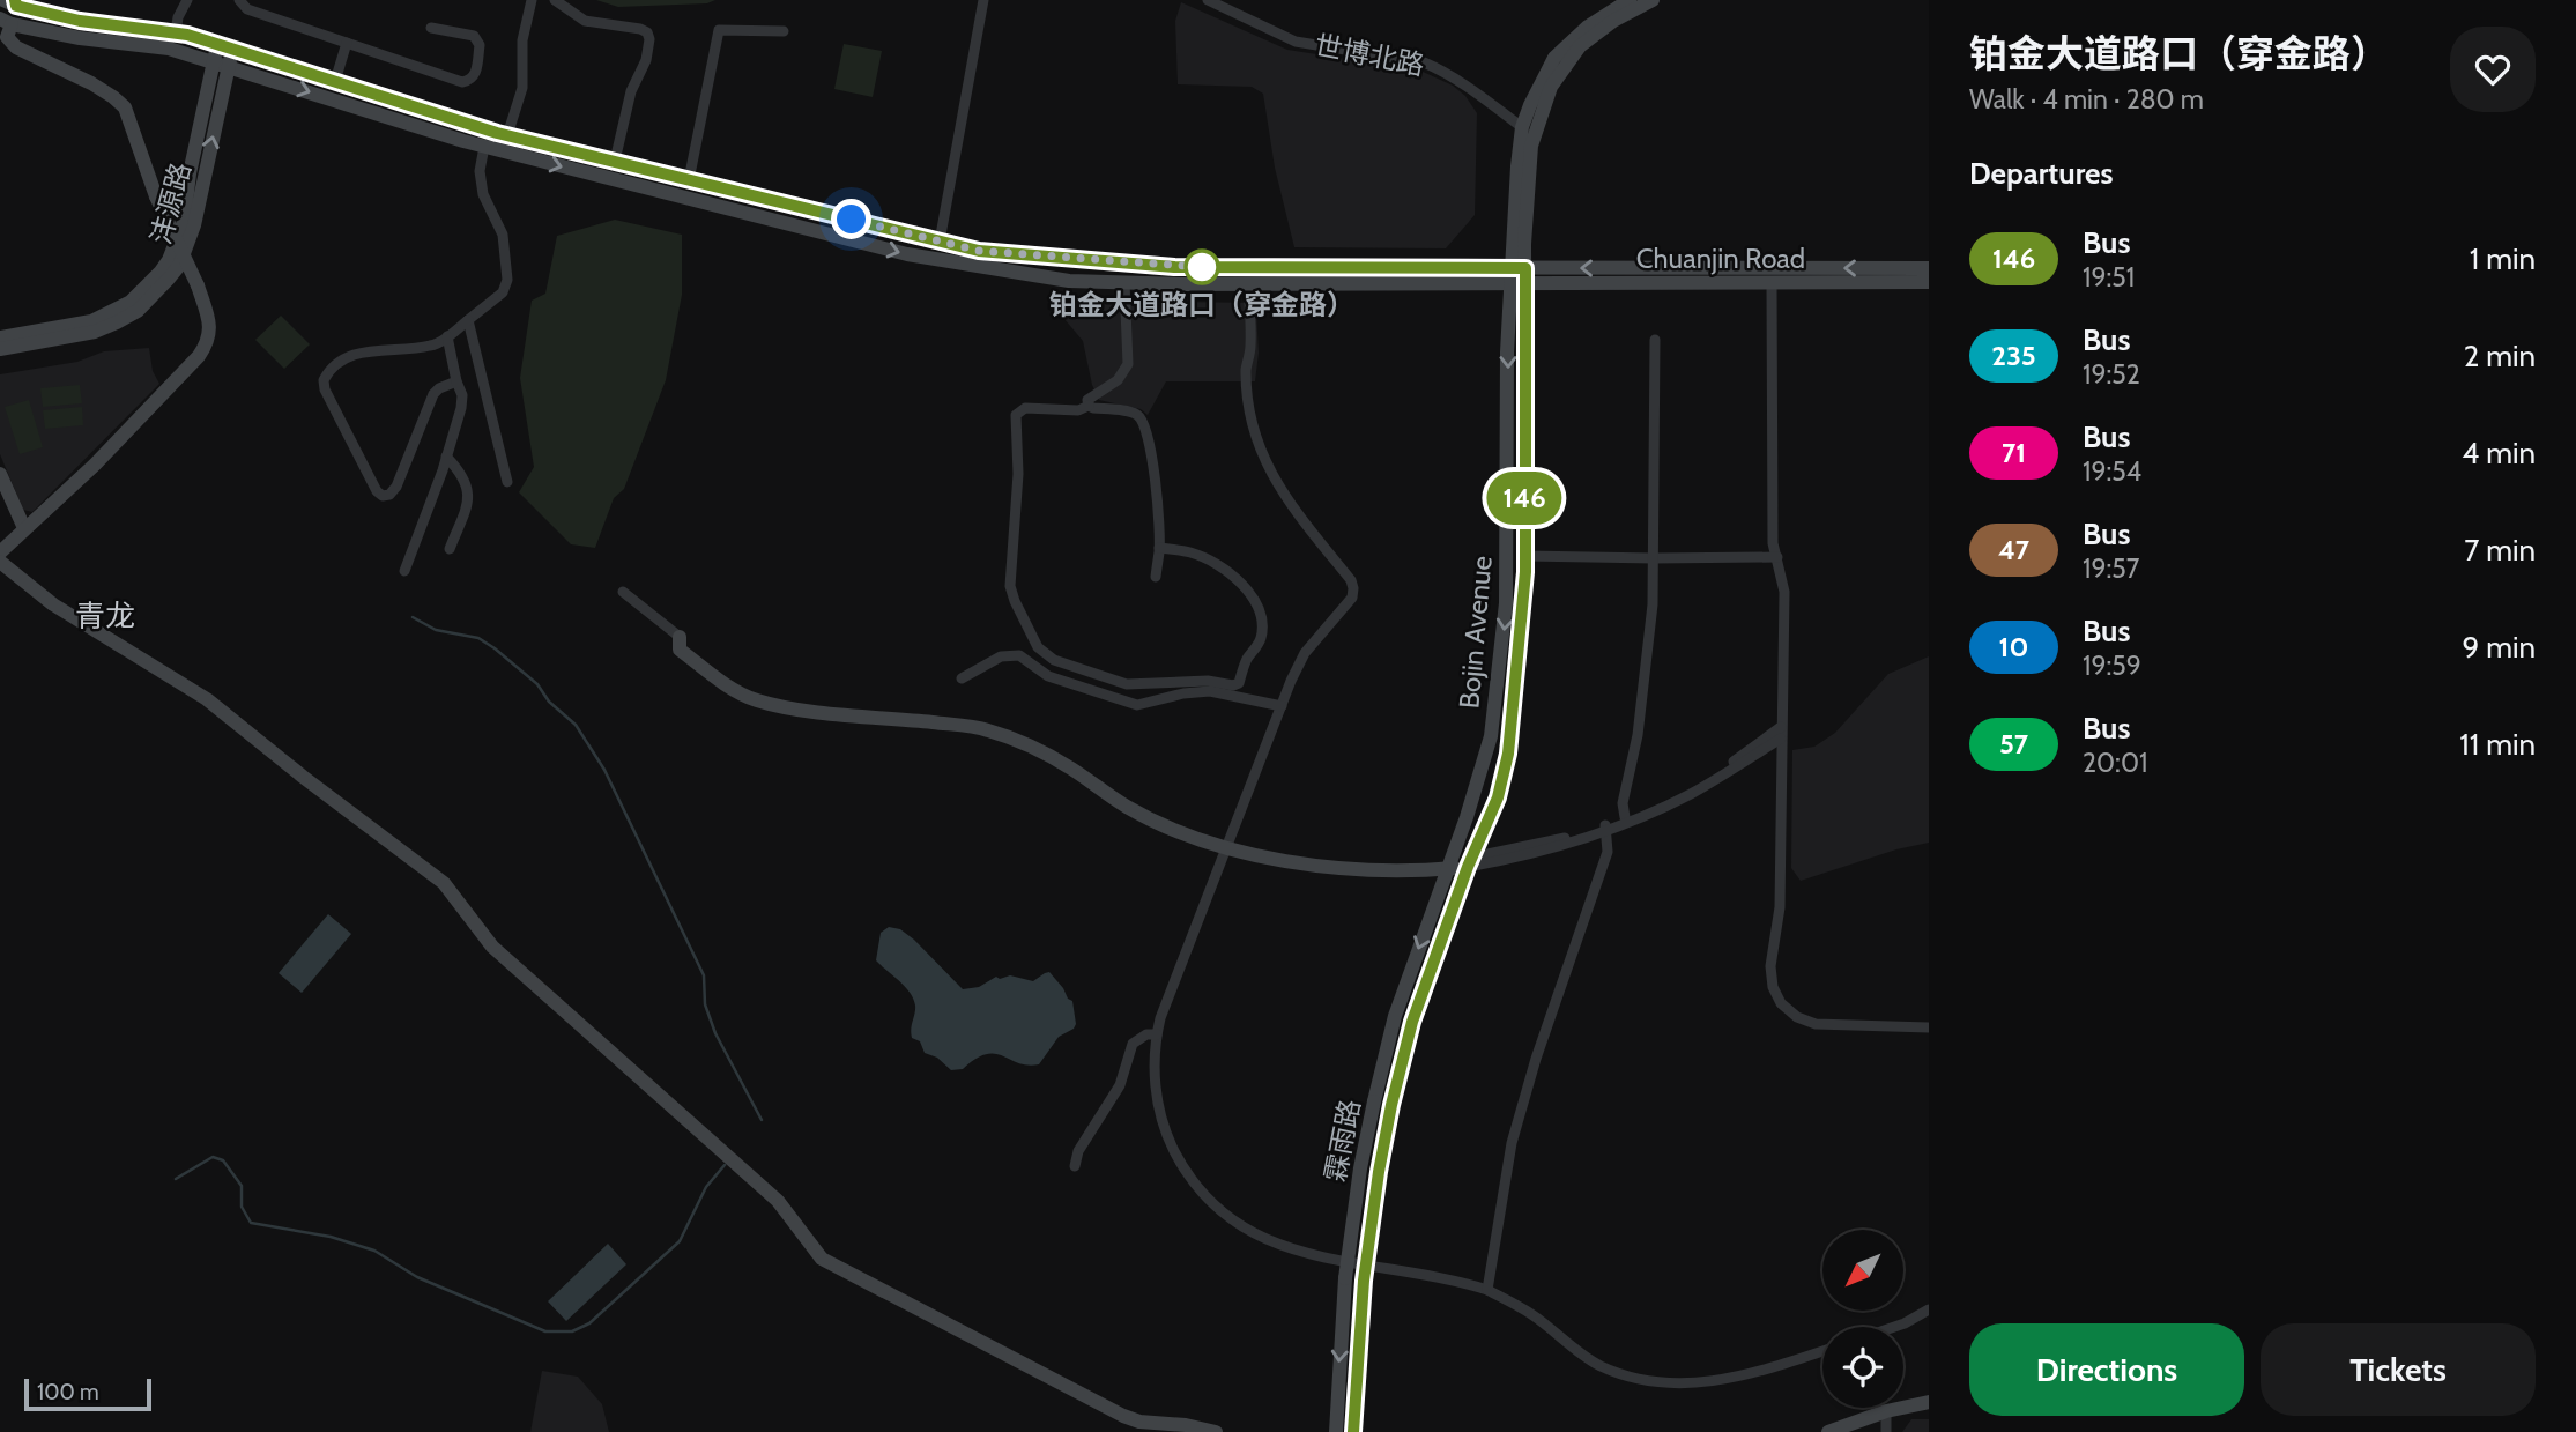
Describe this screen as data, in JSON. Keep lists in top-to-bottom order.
{
  "streets": {
    "main road": [
      "沣源路",
      "Chuanjin Road",
      "Bojin Avenue",
      "霖雨路"
    ],
    "street": ["世博北路"]
  },
  "crossings": [
    ["世博北路", "Bojin Avenue"],
    ["Chuanjin Road", "Bojin Avenue"],
    ["Bojin Avenue", "霖雨路"]
  ],
  "one_way": ["沣源路"],
  "districts": ["青龙"],
  "places": ["铂金大道路口（穿金路）"],
  "lines": ["bus line 146"],
  "scale_bar": "100 m",
  "north": "bottom left",
  "page": {
    "on_map": "146",
    "heading": [
      ["铂金大道路口（穿金路）", "Walk · 4 min · 280 m"],
      "Departures"
    ],
    "list": [
      {
        "mark": "146",
        "name": "Bus",
        "note": "19:51",
        "value": "1 min"
      },
      {
        "mark": "235",
        "name": "Bus",
        "note": "19:52",
        "value": "2 min"
      },
      {
        "mark": "71",
        "name": "Bus",
        "note": "19:54",
        "value": "4 min"
      },
      {
        "mark": "47",
        "name": "Bus",
        "note": "19:57",
        "value": "7 min"
      },
      {
        "mark": "10",
        "name": "Bus",
        "note": "19:59",
        "value": "9 min"
      },
      {
        "mark": "57",
        "name": "Bus",
        "note": "20:01",
        "value": "11 min"
      }
    ],
    "buttons": ["Directions", "Tickets"],
    "scale": "100 m"
  }
}
